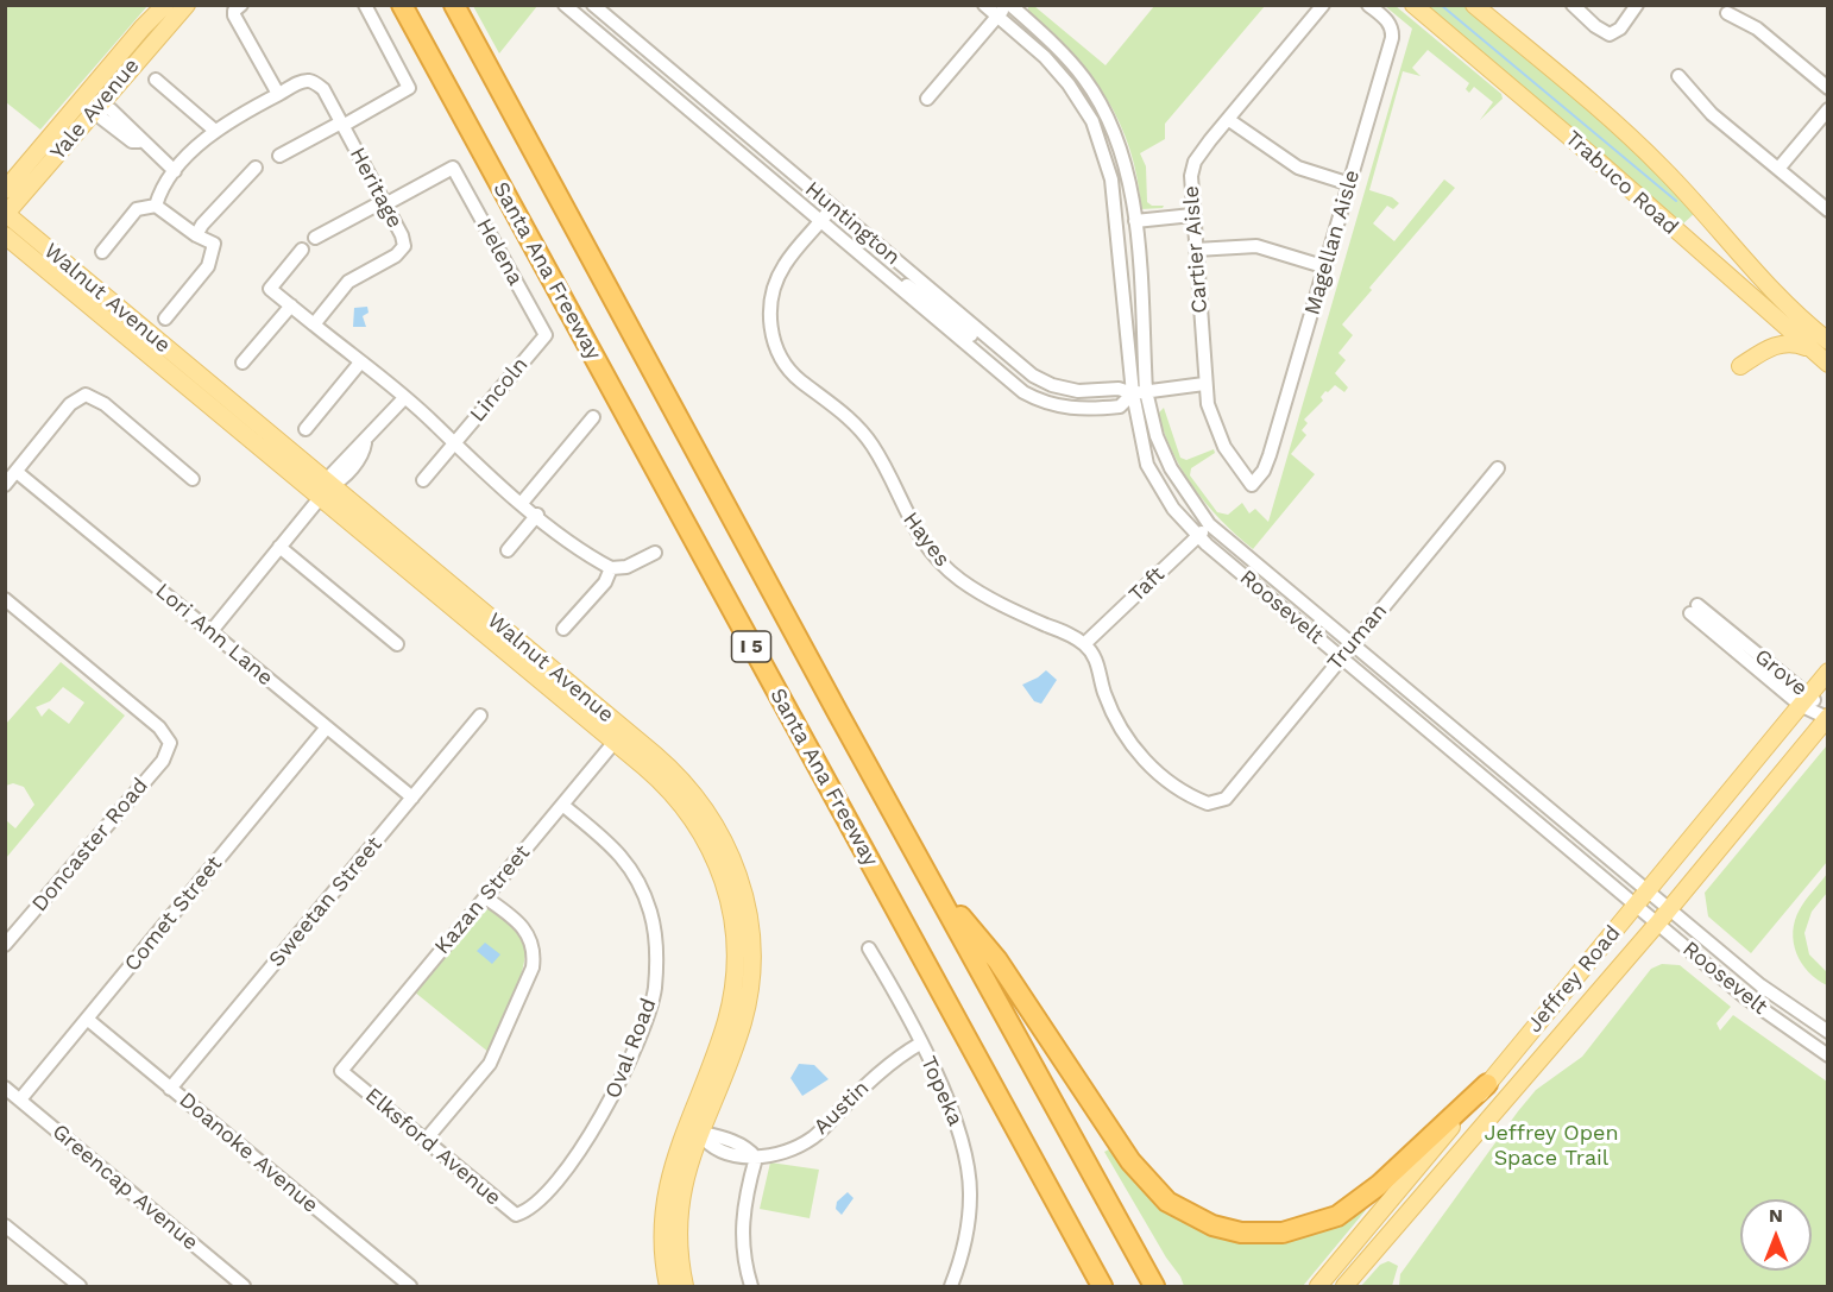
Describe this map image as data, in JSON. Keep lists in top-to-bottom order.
{
  "streets": {
    "highway": ["Santa Ana Freeway", "I 5"],
    "main road": [
      "Yale Avenue",
      "Trabuco Road",
      "Walnut Avenue",
      "Jeffrey Road"
    ],
    "street": [
      "Heritage",
      "Huntington",
      "Magellan Aisle",
      "Cartier Aisle",
      "Helena",
      "Lincoln",
      "Hayes",
      "Taft",
      "Roosevelt",
      "Lori Ann Lane",
      "Truman",
      "Grove",
      "Doncaster Road",
      "Kazan Street",
      "Sweetan Street",
      "Comet Street",
      "Oval Road",
      "Topeka",
      "Austin",
      "Elksford Avenue",
      "Doanoke Avenue",
      "Greencap Avenue"
    ]
  },
  "crossings": [
    ["Yale Avenue", "Walnut Avenue"],
    ["Heritage", "Helena"],
    ["Huntington", "Cartier Aisle"],
    ["Huntington", "Hayes"],
    ["Huntington", "Roosevelt"],
    ["Magellan Aisle", "Cartier Aisle"],
    ["Helena", "Lincoln"],
    ["Walnut Avenue", "Kazan Street"],
    ["Hayes", "Taft"],
    ["Hayes", "Truman"],
    ["Taft", "Roosevelt"],
    ["Taft", "Truman"],
    ["Roosevelt", "Truman"],
    ["Roosevelt", "Jeffrey Road"],
    ["Lori Ann Lane", "Sweetan Street"],
    ["Lori Ann Lane", "Comet Street"],
    ["Grove", "Jeffrey Road"],
    ["Kazan Street", "Oval Road"],
    ["Kazan Street", "Elksford Avenue"],
    ["Sweetan Street", "Doanoke Avenue"],
    ["Comet Street", "Doanoke Avenue"],
    ["Comet Street", "Greencap Avenue"],
    ["Oval Road", "Elksford Avenue"],
    ["Topeka", "Austin"]
  ],
  "parks": ["Jeffrey Open Space Trail"],
  "north": "top"
}
